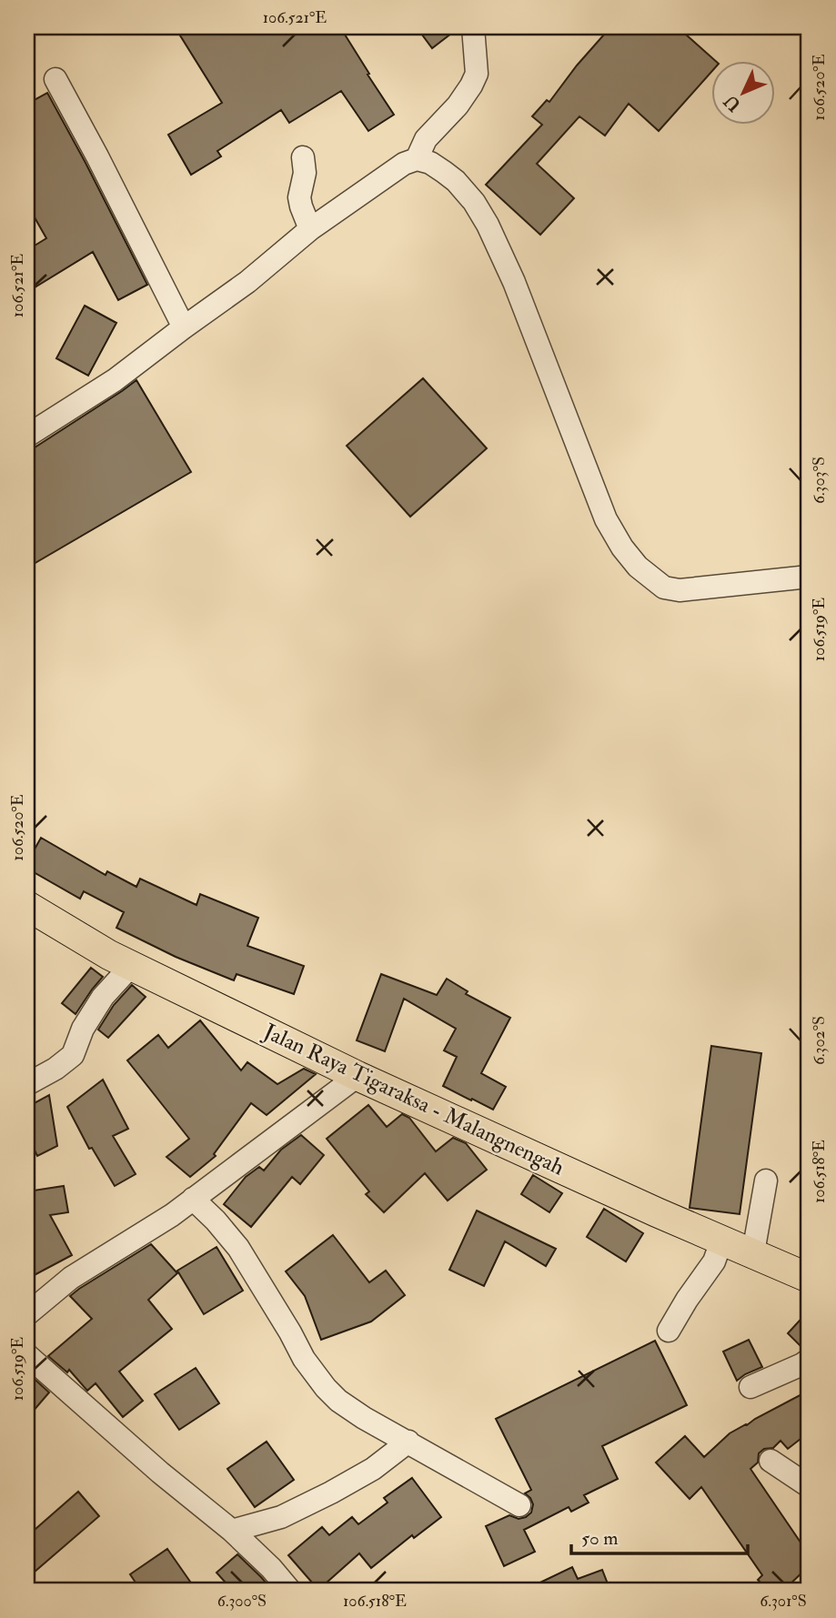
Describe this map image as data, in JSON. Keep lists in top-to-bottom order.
{
  "streets": {
    "main road": ["Jalan Raya Tigaraksa - Malangnengah"]
  },
  "scale_bar": "50 m",
  "north": "bottom left",
  "coordinates": [
    "106.521°E",
    "106.520°E",
    "6.303°S",
    "106.519°E",
    "6.302°S",
    "106.518°E",
    "6.300°S",
    "6.301°S"
  ]
}
